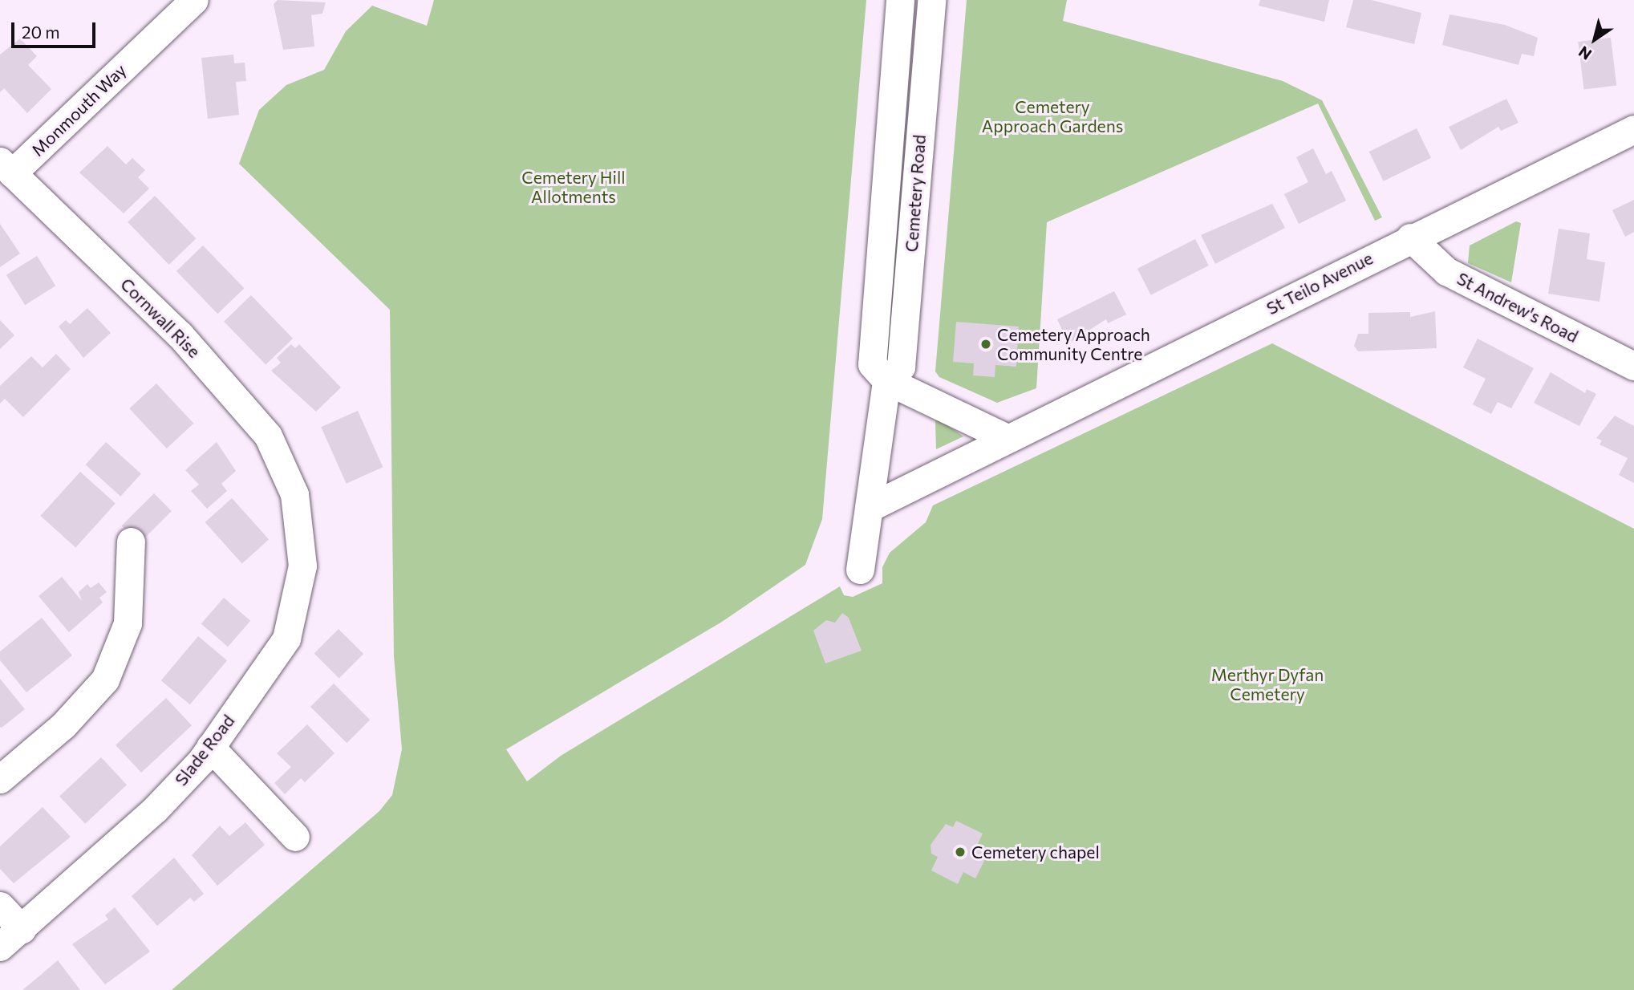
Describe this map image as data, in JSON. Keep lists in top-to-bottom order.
{
  "streets": {
    "street": [
      "Monmouth Way",
      "Cemetery Road",
      "St Teilo Avenue",
      "St Andrew's Road",
      "Cornwall Rise",
      "Slade Road"
    ]
  },
  "crossings": [
    ["Monmouth Way", "Cornwall Rise"],
    ["Cemetery Road", "St Teilo Avenue"],
    ["St Teilo Avenue", "St Andrew's Road"],
    ["Cornwall Rise", "Slade Road"]
  ],
  "parks": ["Cemetery Approach Gardens", "Cemetery Hill Allotments", "Merthyr Dyfan Cemetery"],
  "places": ["Cemetery Approach Community Centre", "Cemetery chapel"],
  "scale_bar": "20 m",
  "north": "bottom left"
}
